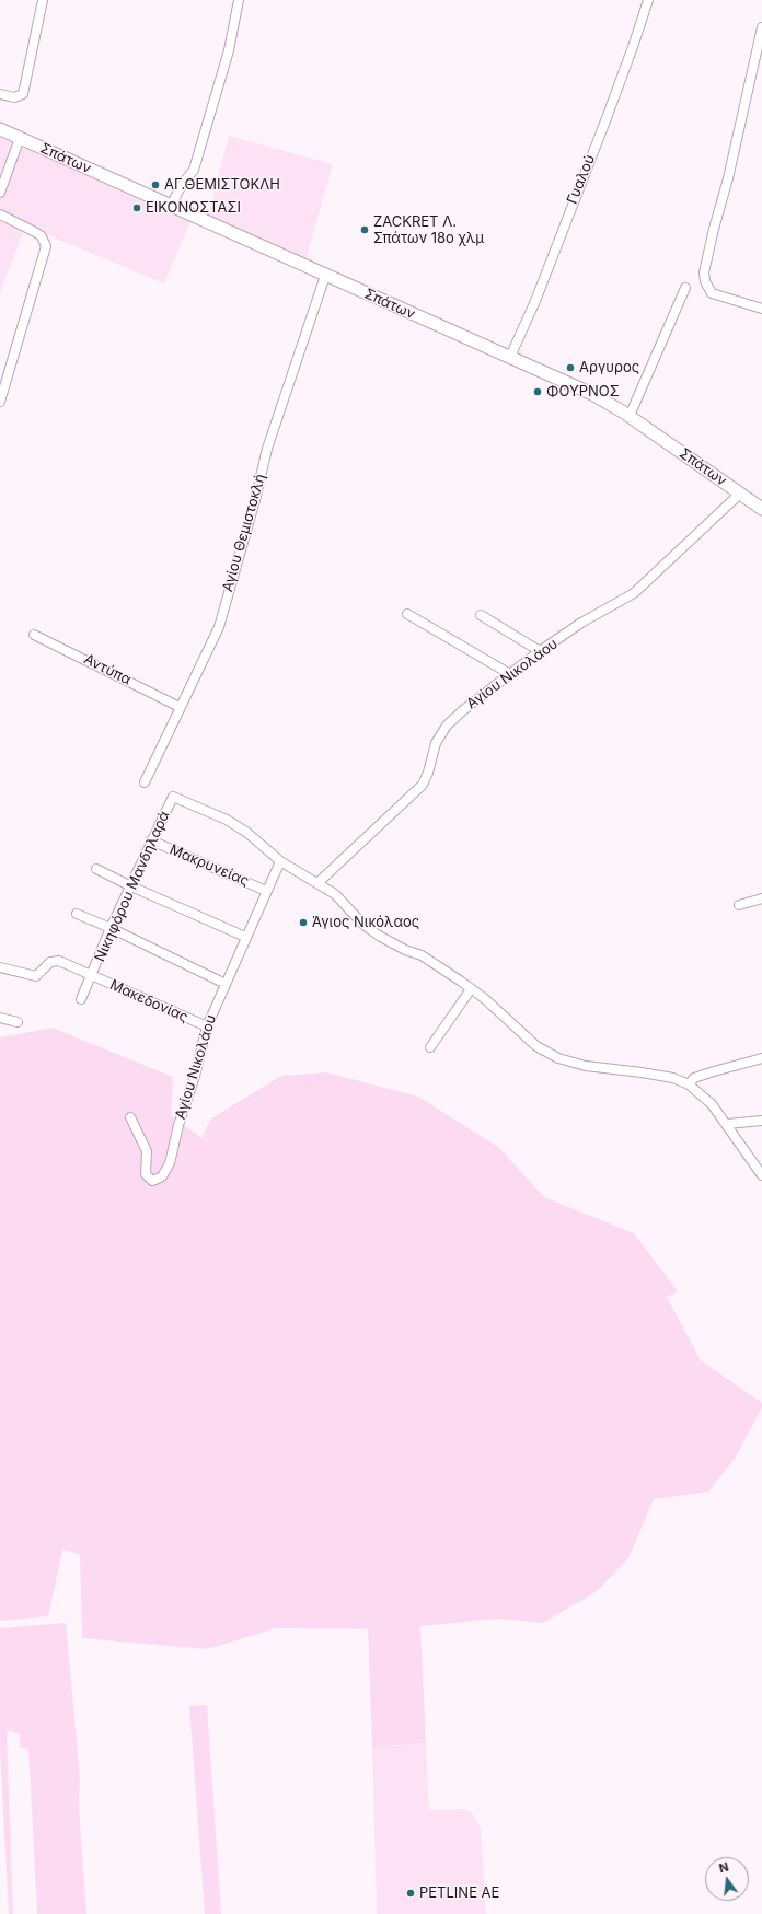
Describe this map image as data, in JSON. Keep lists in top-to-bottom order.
{
  "streets": {
    "main road": ["Σπάτων"],
    "street": [
      "Γυαλού",
      "Αγίου Θεμιστοκλή",
      "Αντύπα",
      "Αγίου Νικολάου",
      "Μακρυνείας",
      "Νικηφόρου Μανδηλαρά",
      "Μακεδονίας"
    ]
  },
  "crossings": [
    ["Σπάτων", "Γυαλού"],
    ["Σπάτων", "Αγίου Θεμιστοκλή"],
    ["Σπάτων", "Αγίου Νικολάου"],
    ["Αγίου Θεμιστοκλή", "Αντύπα"],
    ["Αγίου Νικολάου", "Μακρυνείας"],
    ["Αγίου Νικολάου", "Νικηφόρου Μανδηλαρά"],
    ["Αγίου Νικολάου", "Μακεδονίας"],
    ["Μακρυνείας", "Νικηφόρου Μανδηλαρά"],
    ["Νικηφόρου Μανδηλαρά", "Μακεδονίας"]
  ],
  "places": [
    "ΑΓ.ΘΕΜΙΣΤΟΚΛΗ",
    "ΕΙΚΟΝΟΣΤΑΣΙ",
    "ZACKRET Λ. Σπάτων 18ο χλμ",
    "Αργυρος",
    "ΦΟΥΡΝΟΣ",
    "Άγιος Νικόλαος",
    "PETLINE AE"
  ],
  "north": "top"
}
